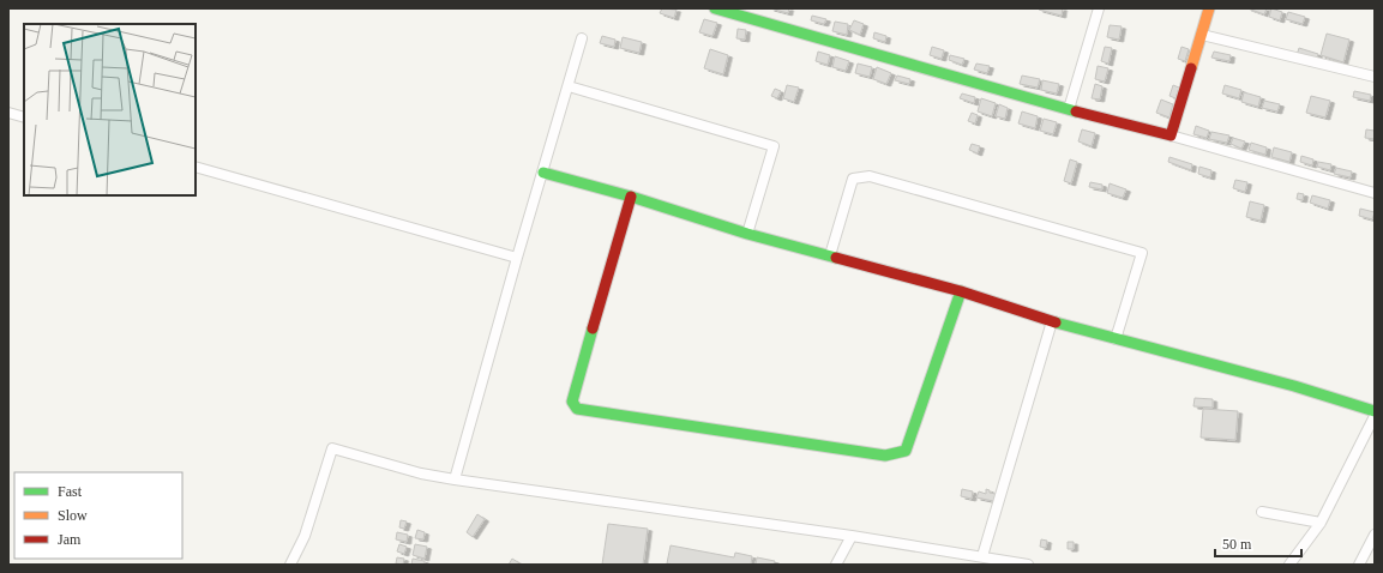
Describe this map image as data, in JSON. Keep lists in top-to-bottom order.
{
  "legend": ["Fast", "Slow", "Jam"],
  "scale_bar": "50 m"
}
